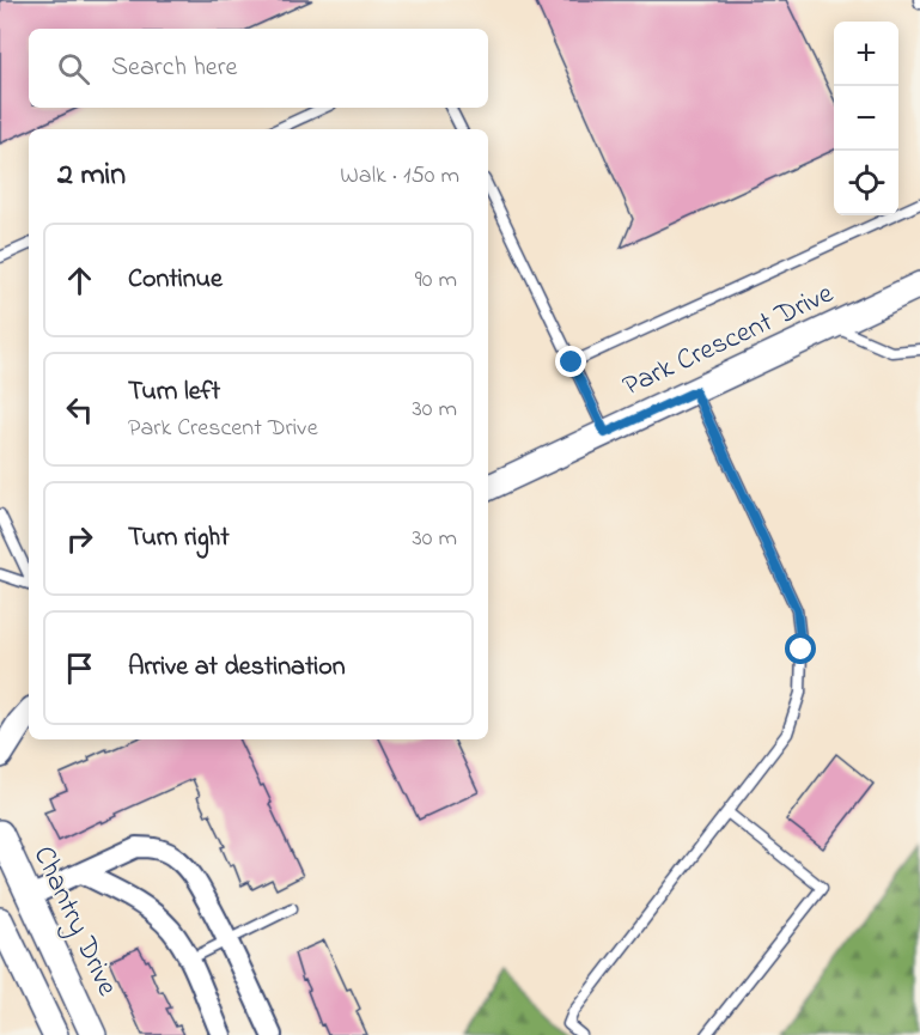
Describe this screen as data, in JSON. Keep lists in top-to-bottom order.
{
  "streets": {
    "street": ["Park Crescent Drive", "Chantry Drive"]
  },
  "page": {
    "map_buttons": ["+", "−"],
    "search": "Search here",
    "heading": ["2 min", "Walk · 150 m"],
    "list": [
      ["Continue", "90 m"],
      ["Turn left", "Park Crescent Drive", "30 m"],
      ["Turn right", "30 m"],
      "Arrive at destination"
    ]
  }
}
